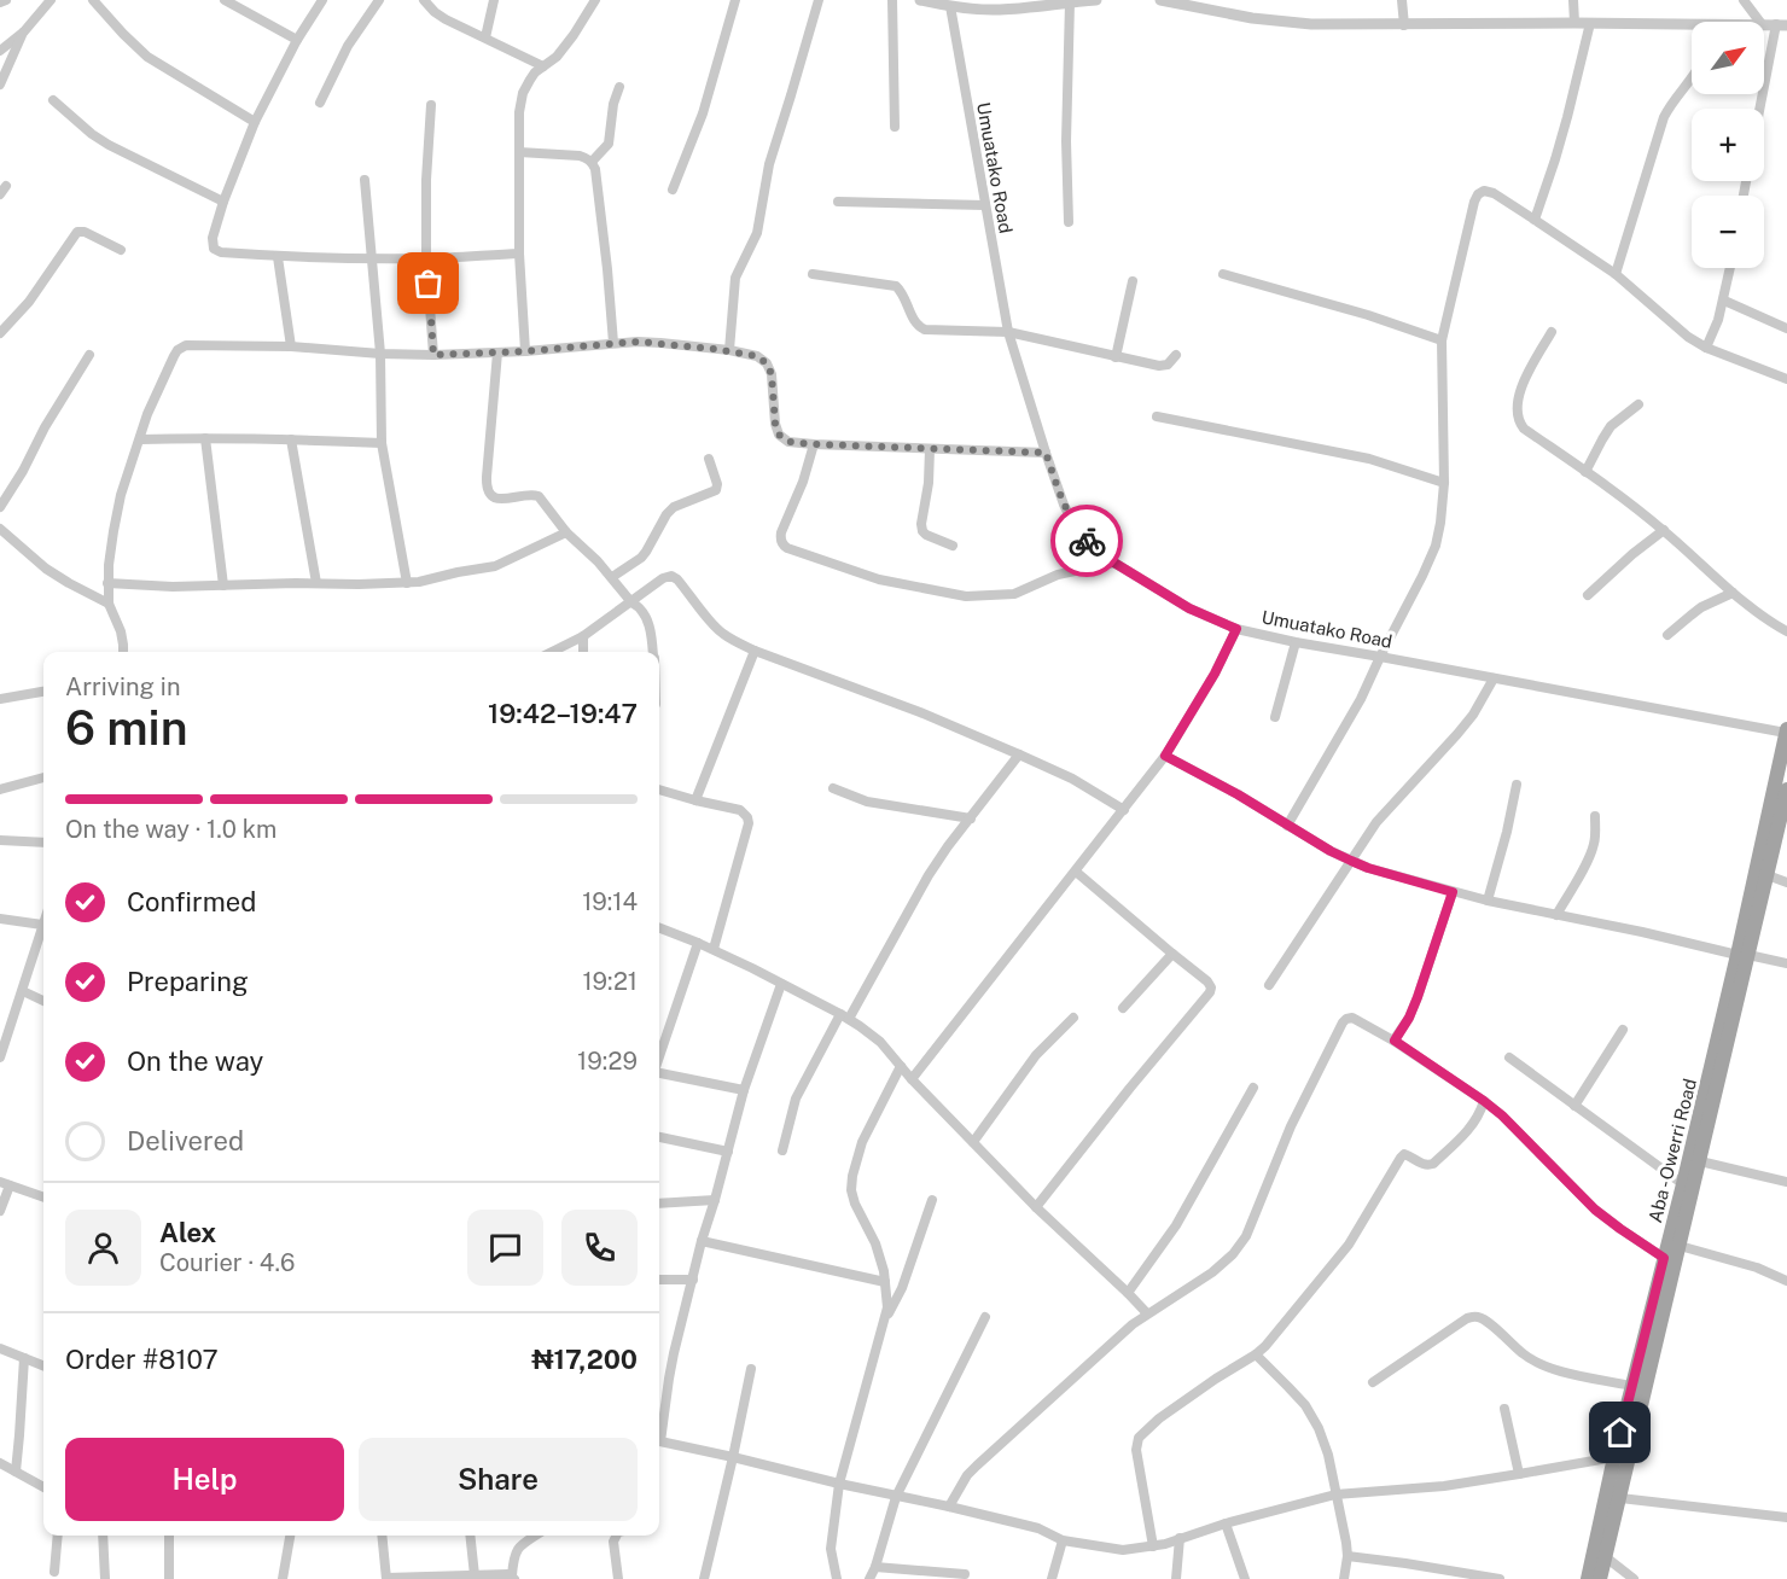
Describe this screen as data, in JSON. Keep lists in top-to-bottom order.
{
  "streets": {
    "main road": ["Aba - Owerri Road"],
    "street": ["Umuatako Road"]
  },
  "crossings": [
    ["Umuatako Road", "Aba - Owerri Road"]
  ],
  "north": "top right",
  "page": {
    "map_buttons": ["+", "−"],
    "heading": ["6 min", "Arriving in", "19:42–19:47"],
    "panel": [
      "Alex",
      "Courier · 4.6",
      "Order #8107",
      "₦17,200"
    ],
    "bar": "On the way · 1.0 km",
    "list": [
      ["Confirmed", "19:14"],
      ["Preparing", "19:21"],
      ["On the way", "19:29"],
      "Delivered"
    ],
    "buttons": ["Help", "Share"]
  }
}
